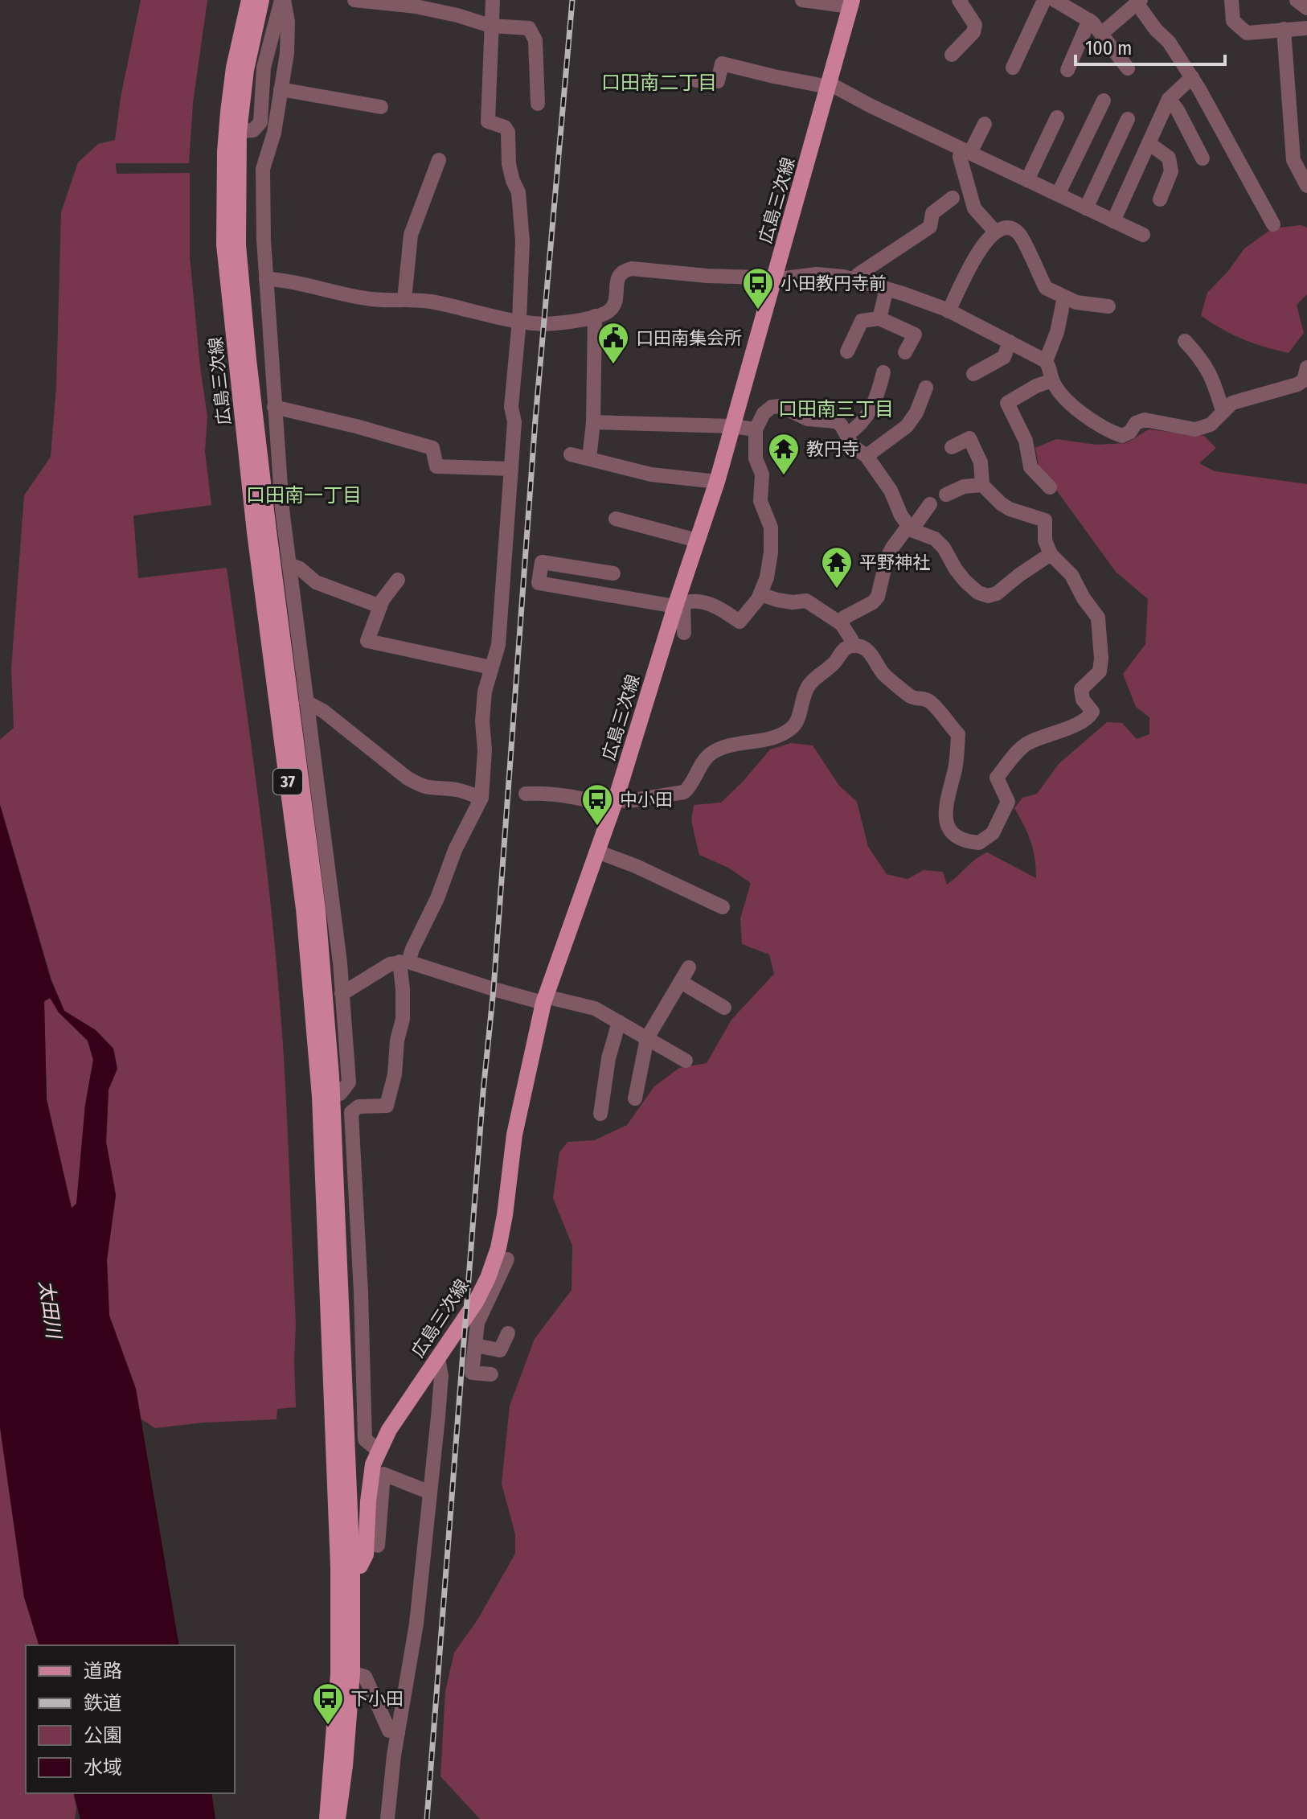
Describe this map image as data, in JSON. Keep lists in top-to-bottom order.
{
  "streets": {
    "main road": ["広島三次線", "37"]
  },
  "districts": ["口田南二丁目", "口田南三丁目", "口田南一丁目"],
  "water": ["太田川"],
  "places": {
    "bus stop": ["小田教円寺前", "中小田", "下小田"],
    "public building": ["口田南集会所"],
    "temple": ["教円寺", "平野神社"]
  },
  "legend": [
    "道路",
    "鉄道",
    "公園",
    "水域"
  ],
  "scale_bar": "100 m"
}
